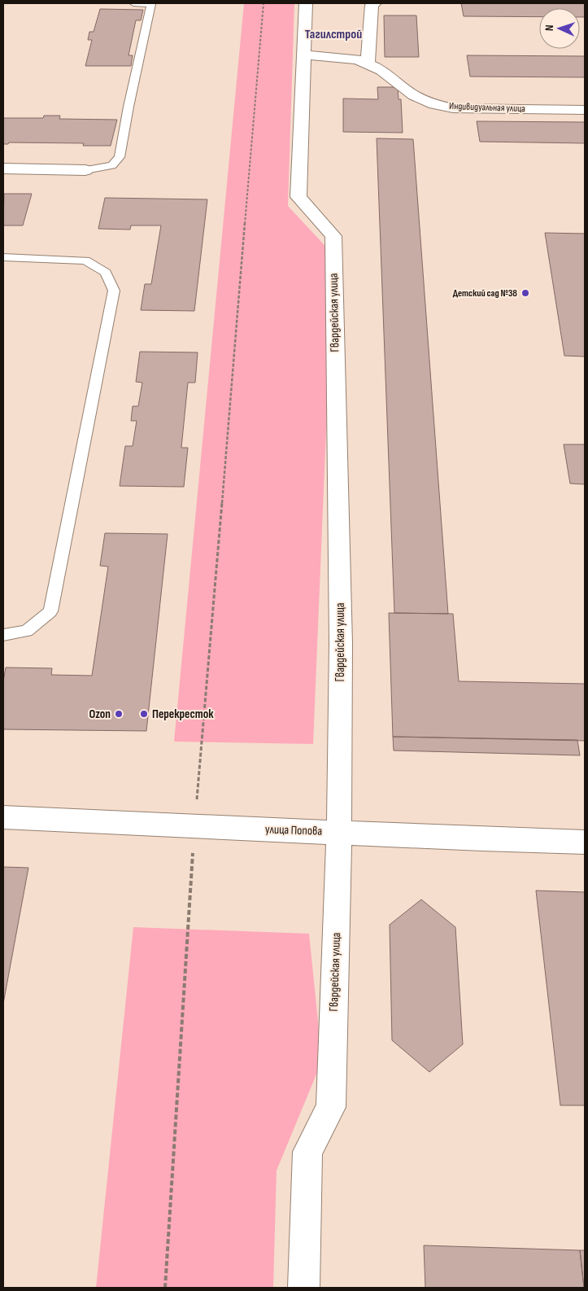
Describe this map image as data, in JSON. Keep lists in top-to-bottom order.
{
  "streets": {
    "street": ["Индивидуальная улица", "Гвардейская улица", "улица Попова"]
  },
  "crossings": [
    ["Индивидуальная улица", "Гвардейская улица"],
    ["Гвардейская улица", "улица Попова"]
  ],
  "districts": ["Тагилстрой"],
  "places": ["Детский сад №38", "Ozon", "Перекресток"],
  "north": "left"
}
